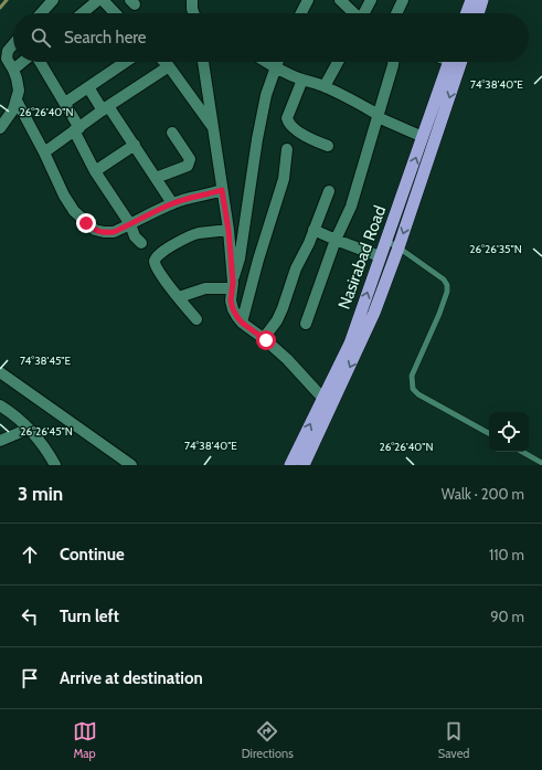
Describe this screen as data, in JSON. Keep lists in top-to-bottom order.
{
  "streets": {
    "highway": ["Nasirabad Road"]
  },
  "page": {
    "search": "Search here",
    "heading": ["3 min", "Walk · 200 m"],
    "list": [
      ["Continue", "110 m"],
      ["Turn left", "90 m"],
      "Arrive at destination"
    ],
    "nav": ["Map", "Directions", "Saved"]
  },
  "coordinates": [
    "74°38'40\"E",
    "26°26'40\"N",
    "26°26'35\"N",
    "74°38'45\"E",
    "26°26'45\"N"
  ]
}
